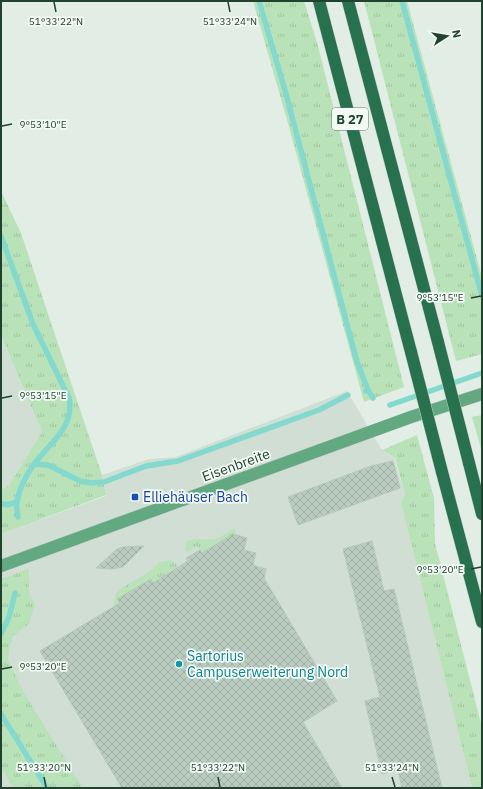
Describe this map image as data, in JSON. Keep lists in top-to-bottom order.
{
  "streets": {
    "highway": ["B 27"],
    "main road": ["Eisenbreite"]
  },
  "places": {
    "transit": ["Elliehäuser Bach"],
    "other": ["Sartorius Campuserweiterung Nord"]
  },
  "north": "right",
  "coordinates": [
    "51°33'22\"N",
    "51°33'24\"N",
    "9°53'10\"E",
    "9°53'15\"E",
    "9°53'20\"E",
    "51°33'20\"N"
  ]
}
